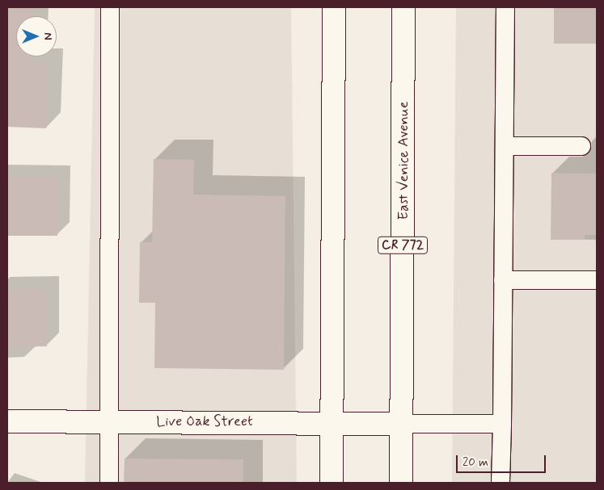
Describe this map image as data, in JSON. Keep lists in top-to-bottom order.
{
  "streets": {
    "main road": ["East Venice Avenue", "CR 772", "Live Oak Street"]
  },
  "crossings": [
    ["East Venice Avenue", "Live Oak Street"]
  ],
  "scale_bar": "20 m",
  "north": "right"
}
